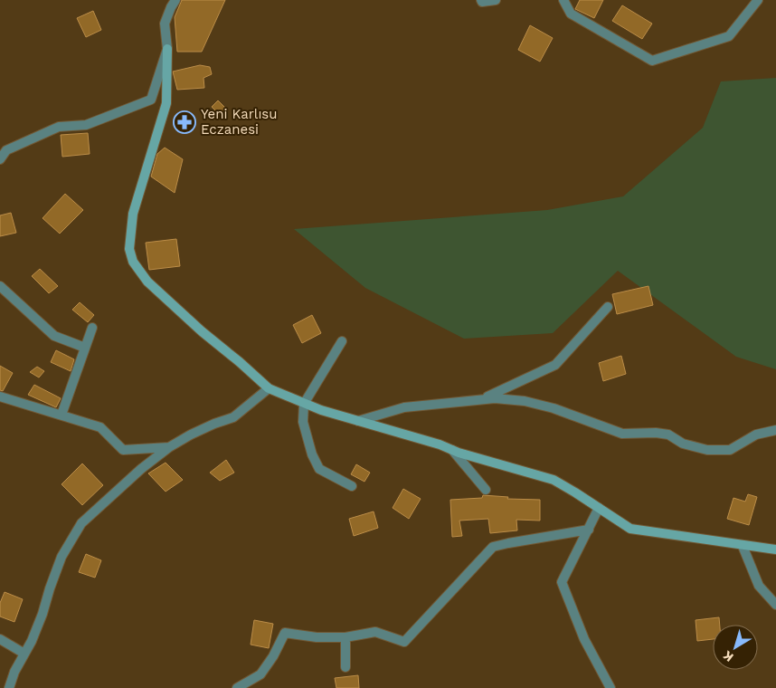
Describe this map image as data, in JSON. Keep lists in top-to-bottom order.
{
  "places": {
    "pharmacy": ["Yeni Karlısu Eczanesi"]
  },
  "north": "bottom left"
}
